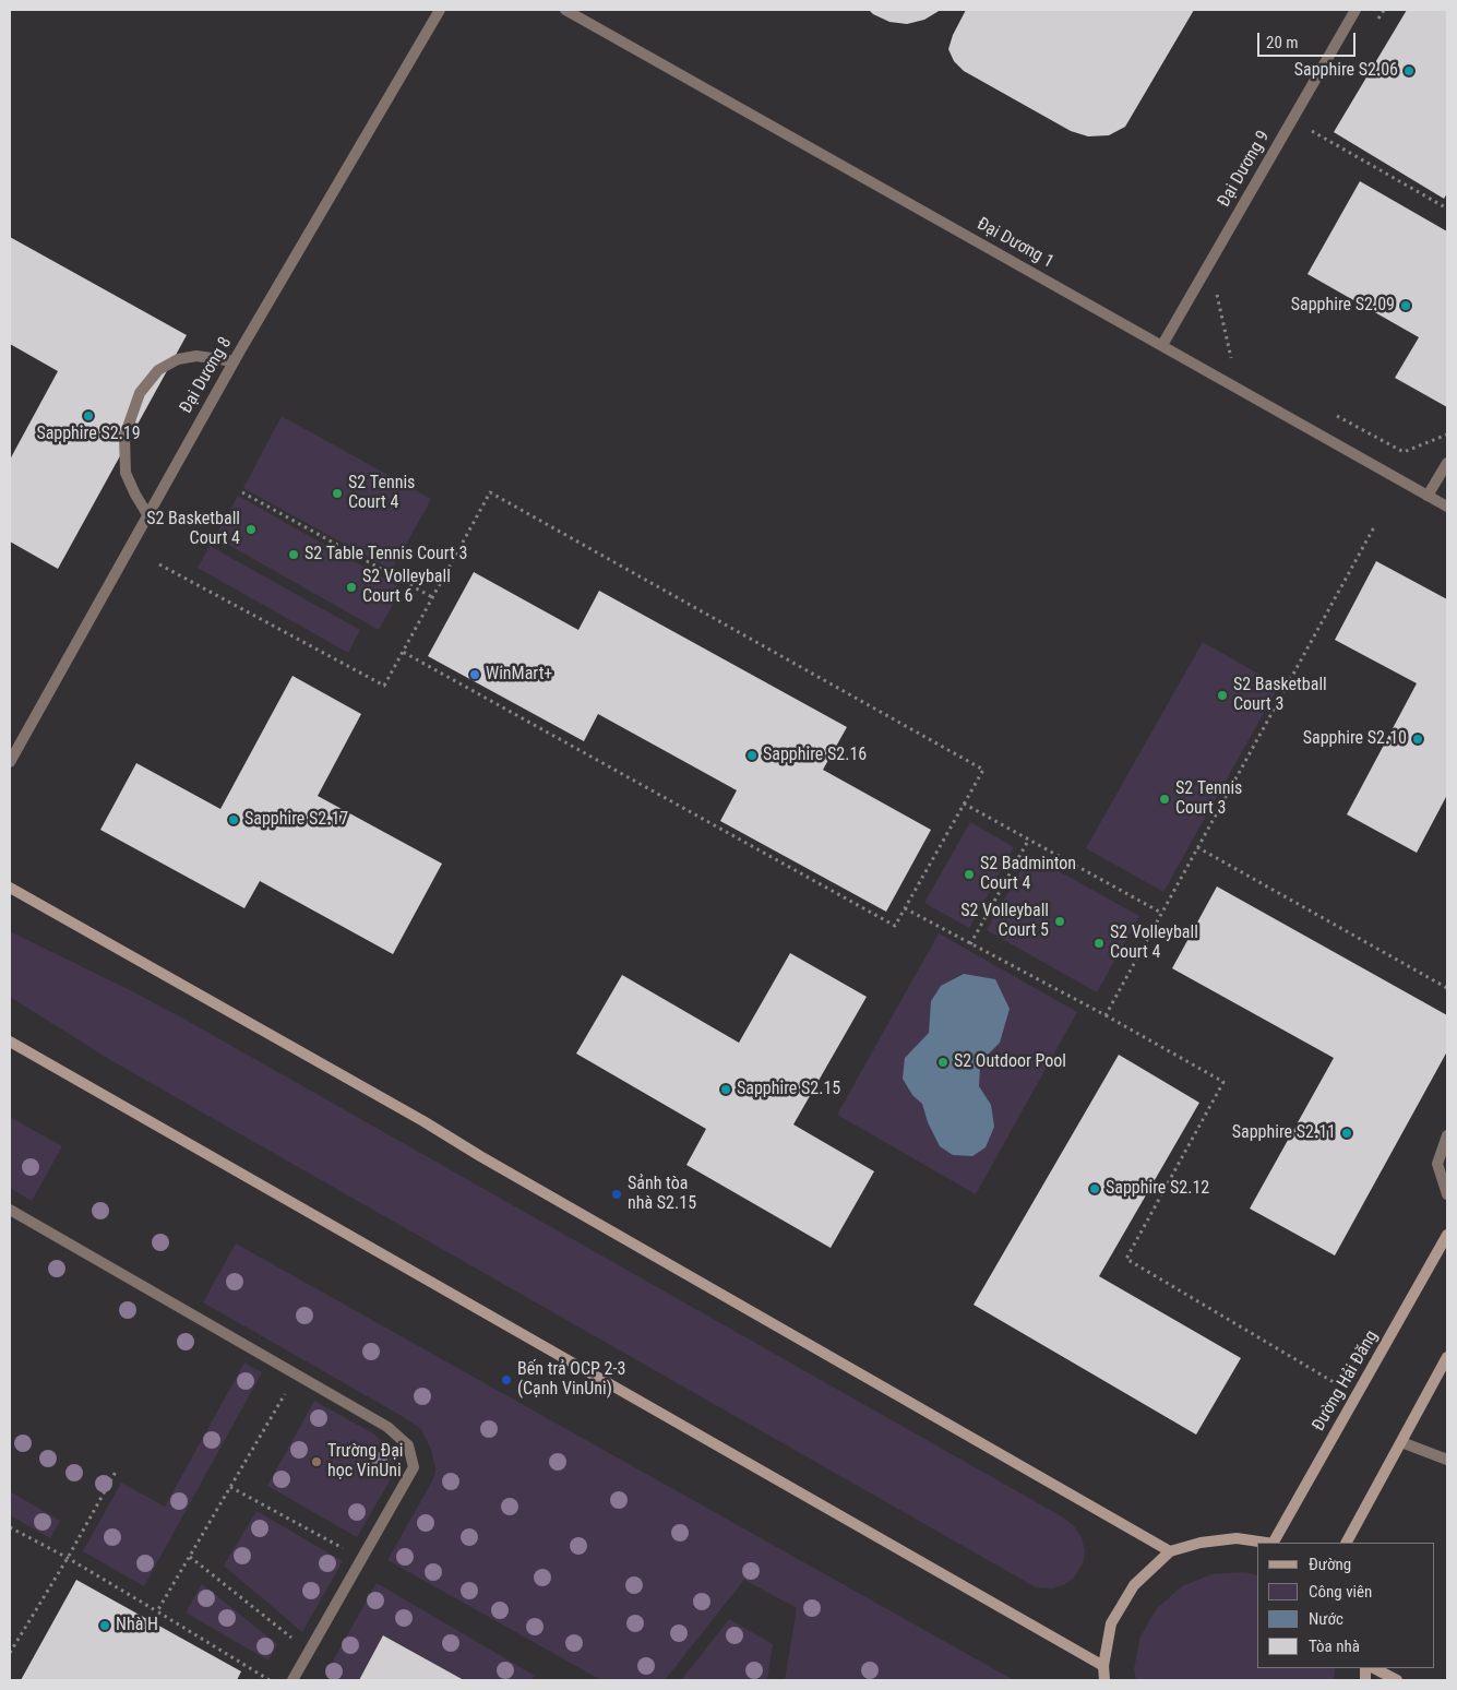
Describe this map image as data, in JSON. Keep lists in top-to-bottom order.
{
  "streets": {
    "main road": ["Đường Hải Đăng"],
    "street": ["Đại Dương 9", "Đại Dương 1", "Đại Dương 8"]
  },
  "crossings": [
    ["Đại Dương 9", "Đại Dương 1"]
  ],
  "places": [
    "Sapphire S2.06",
    "Sapphire S2.09",
    "Sapphire S2.19",
    "S2 Tennis Court 4",
    "S2 Basketball Court 4",
    "S2 Table Tennis Court 3",
    "S2 Volleyball Court 6",
    "WinMart+",
    "S2 Basketball Court 3",
    "Sapphire S2.10",
    "Sapphire S2.16",
    "S2 Tennis Court 3",
    "Sapphire S2.17",
    "S2 Badminton Court 4",
    "S2 Volleyball Court 5",
    "S2 Volleyball Court 4",
    "S2 Outdoor Pool",
    "Sapphire S2.15",
    "Sapphire S2.11",
    "Sapphire S2.12",
    "Sảnh tòa nhà S2.15",
    "Bến trả OCP 2-3 (Cạnh VinUni)",
    "Trường Đại học VinUni",
    "Nhà H"
  ],
  "legend": [
    "Đường",
    "Công viên",
    "Nước",
    "Tòa nhà"
  ],
  "scale_bar": "20 m"
}
